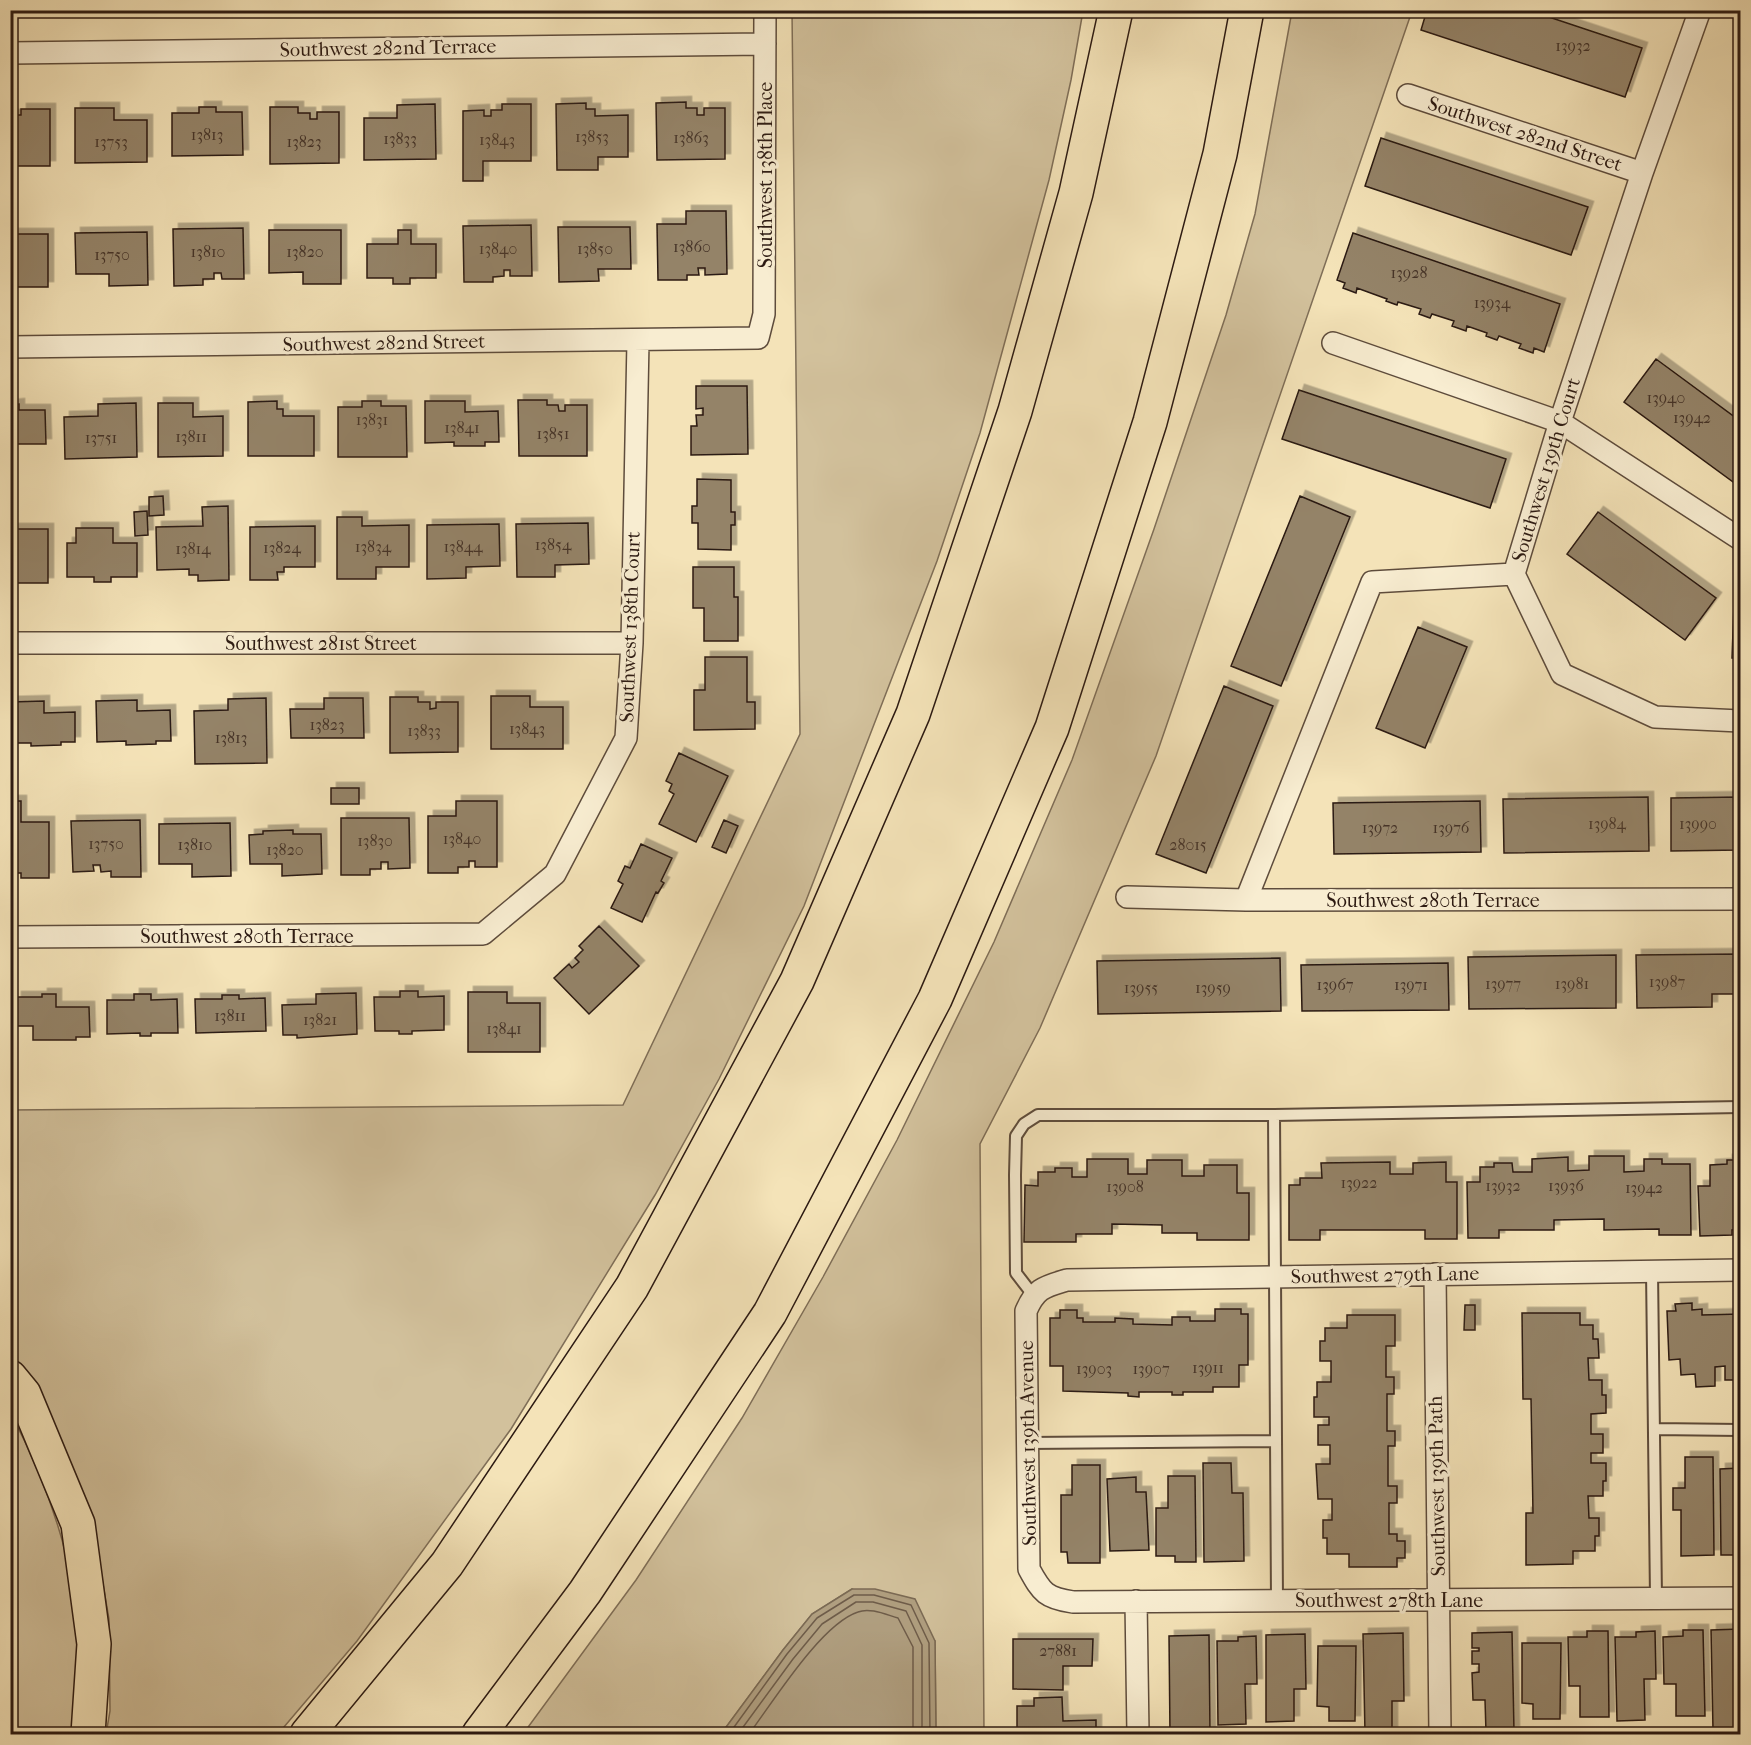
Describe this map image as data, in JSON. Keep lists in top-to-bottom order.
{
  "streets": {
    "street": [
      "Southwest 282nd Terrace",
      "Southwest 282nd Street",
      "Southwest 138th Place",
      "Southwest 139th Court",
      "Southwest 138th Court",
      "Southwest 281st Street",
      "Southwest 280th Terrace",
      "Southwest 279th Lane",
      "Southwest 139th Avenue",
      "Southwest 139th Path",
      "Southwest 278th Lane"
    ]
  },
  "crossings": [
    ["Southwest 282nd Terrace", "Southwest 138th Place"],
    ["Southwest 282nd Street", "Southwest 138th Place"],
    ["Southwest 282nd Street", "Southwest 139th Court"],
    ["Southwest 282nd Street", "Southwest 138th Court"],
    ["Southwest 139th Court", "Southwest 280th Terrace"],
    ["Southwest 138th Court", "Southwest 281st Street"],
    ["Southwest 138th Court", "Southwest 280th Terrace"],
    ["Southwest 279th Lane", "Southwest 139th Avenue"],
    ["Southwest 279th Lane", "Southwest 139th Path"],
    ["Southwest 139th Avenue", "Southwest 278th Lane"],
    ["Southwest 139th Path", "Southwest 278th Lane"]
  ],
  "house_numbers": [
    "13932",
    "13813",
    "13853",
    "13863",
    "13833",
    "13843",
    "13753",
    "13823",
    "13860",
    "13840",
    "13850",
    "13810",
    "13820",
    "13750",
    "13928",
    "13934",
    "13940",
    "13942",
    "13831",
    "13841",
    "13851",
    "13811",
    "13751",
    "13854",
    "13834",
    "13844",
    "13824",
    "13814",
    "13823",
    "13843",
    "13833",
    "13813",
    "13984",
    "13990",
    "13972",
    "13976",
    "13840",
    "13830",
    "13750",
    "13810",
    "28015",
    "13820",
    "13987",
    "13977",
    "13981",
    "13967",
    "13971",
    "13955",
    "13959",
    "13811",
    "13821",
    "13841",
    "13922",
    "13932",
    "13936",
    "13908",
    "13942",
    "13911",
    "13903",
    "13907",
    "27881"
  ]
}
